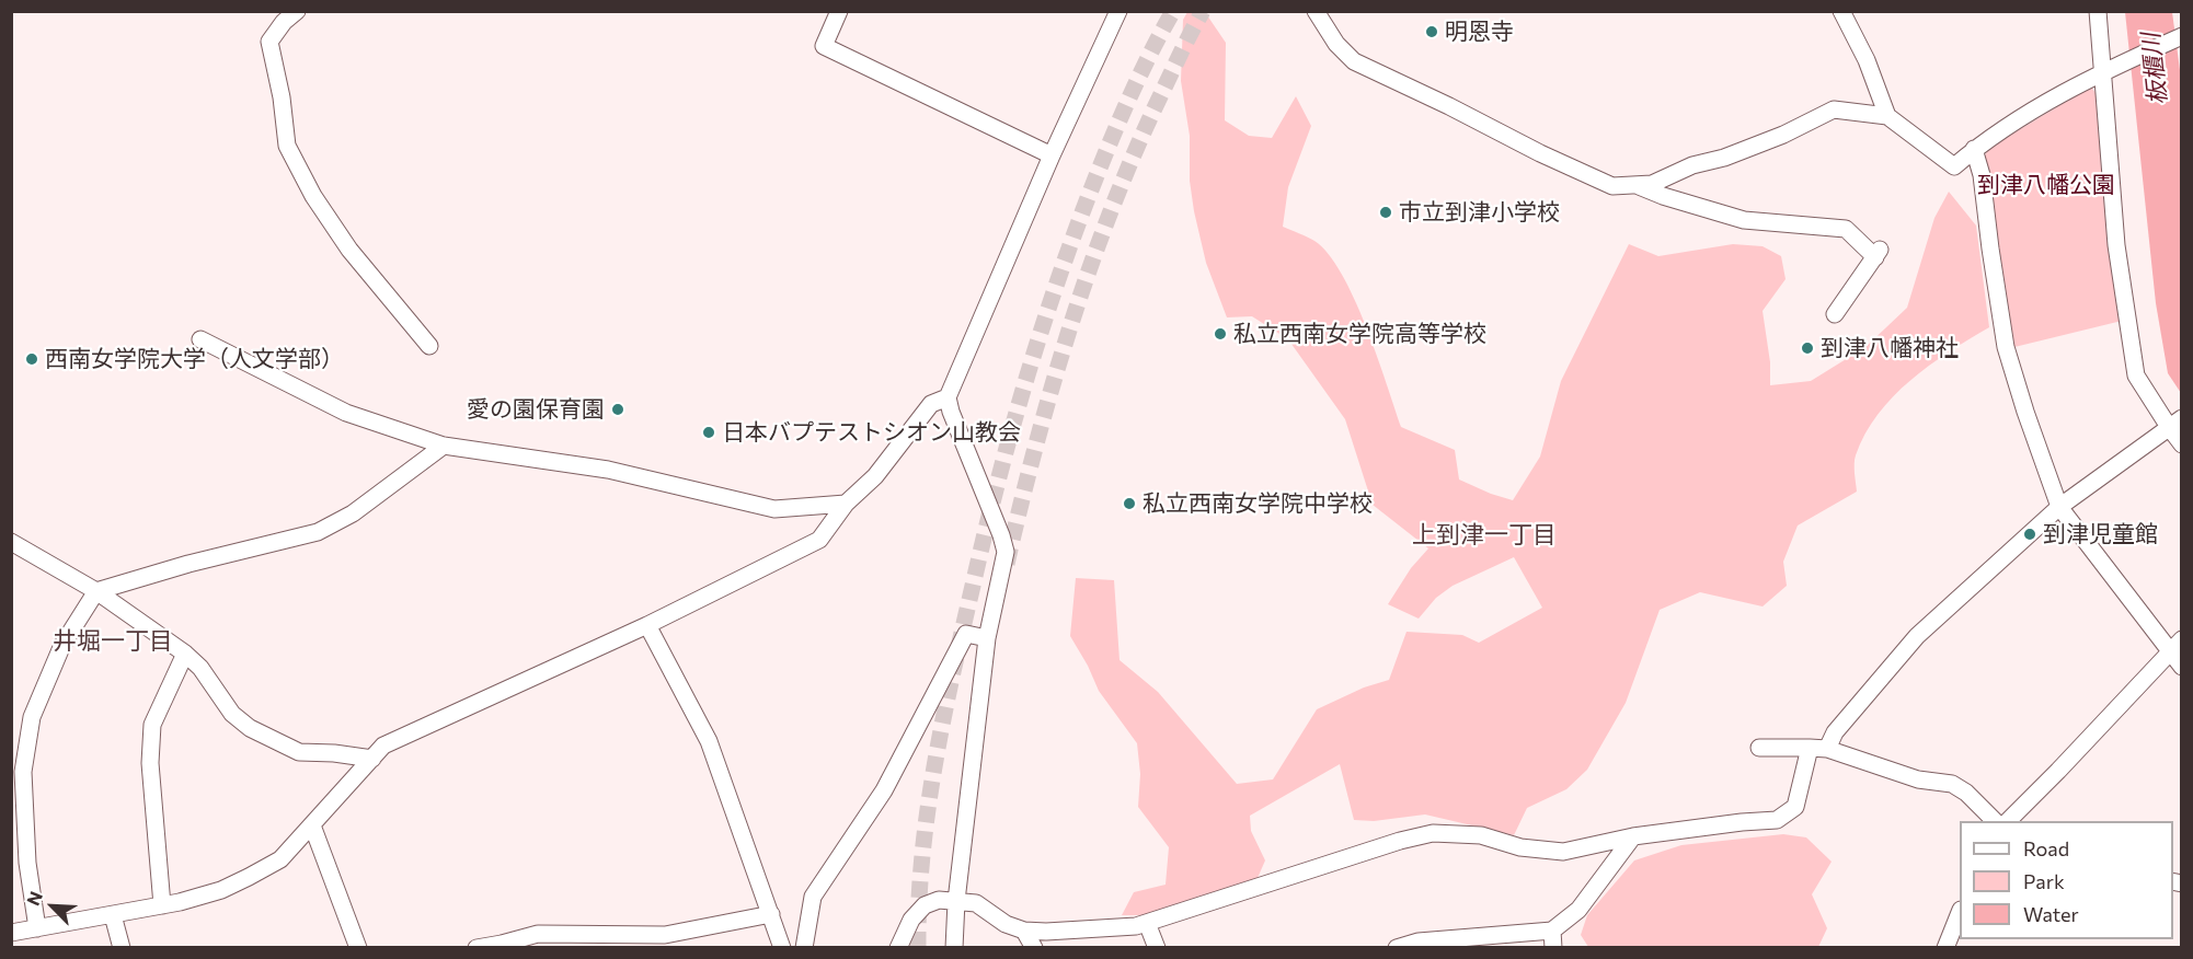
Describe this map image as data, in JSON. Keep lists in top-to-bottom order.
{
  "districts": ["上到津一丁目", "井堀一丁目"],
  "water": ["板櫃川"],
  "parks": ["到津八幡公園"],
  "places": [
    "明恩寺",
    "市立到津小学校",
    "私立西南女学院高等学校",
    "到津八幡神社",
    "西南女学院大学（人文学部）",
    "愛の園保育園",
    "日本バプテストシオン山教会",
    "私立西南女学院中学校",
    "到津児童館"
  ],
  "legend": ["Road", "Park", "Water"],
  "north": "top left"
}
